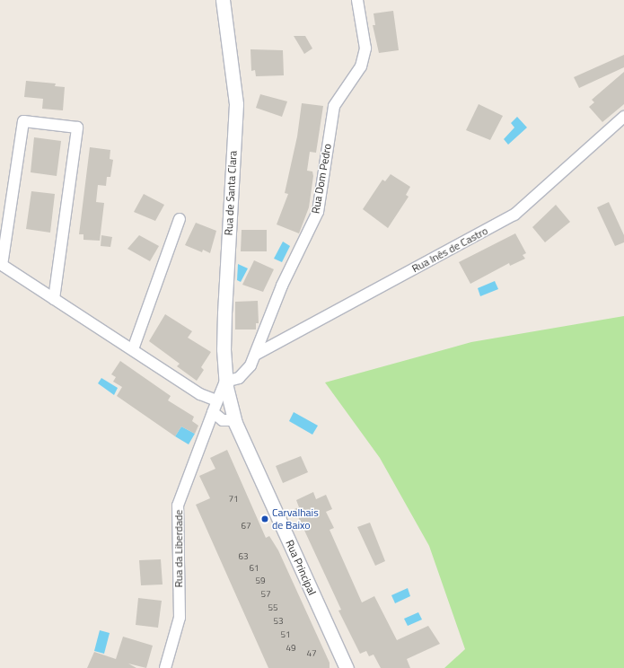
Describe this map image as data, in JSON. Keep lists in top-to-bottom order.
{
  "streets": {
    "street": [
      "Rua Dom Pedro",
      "Rua de Santa Clara",
      "Rua Inês de Castro",
      "Rua da Liberdade",
      "Rua Principal"
    ]
  },
  "crossings": [
    ["Rua Dom Pedro", "Rua de Santa Clara"],
    ["Rua Dom Pedro", "Rua Inês de Castro"],
    ["Rua Dom Pedro", "Rua da Liberdade"],
    ["Rua Dom Pedro", "Rua Principal"],
    ["Rua de Santa Clara", "Rua da Liberdade"],
    ["Rua de Santa Clara", "Rua Principal"],
    ["Rua da Liberdade", "Rua Principal"]
  ],
  "places": ["Carvalhais de Baixo"],
  "house_numbers": [
    "71",
    "67",
    "63",
    "61",
    "59",
    "57",
    "55",
    "53",
    "51",
    "49",
    "47"
  ]
}
